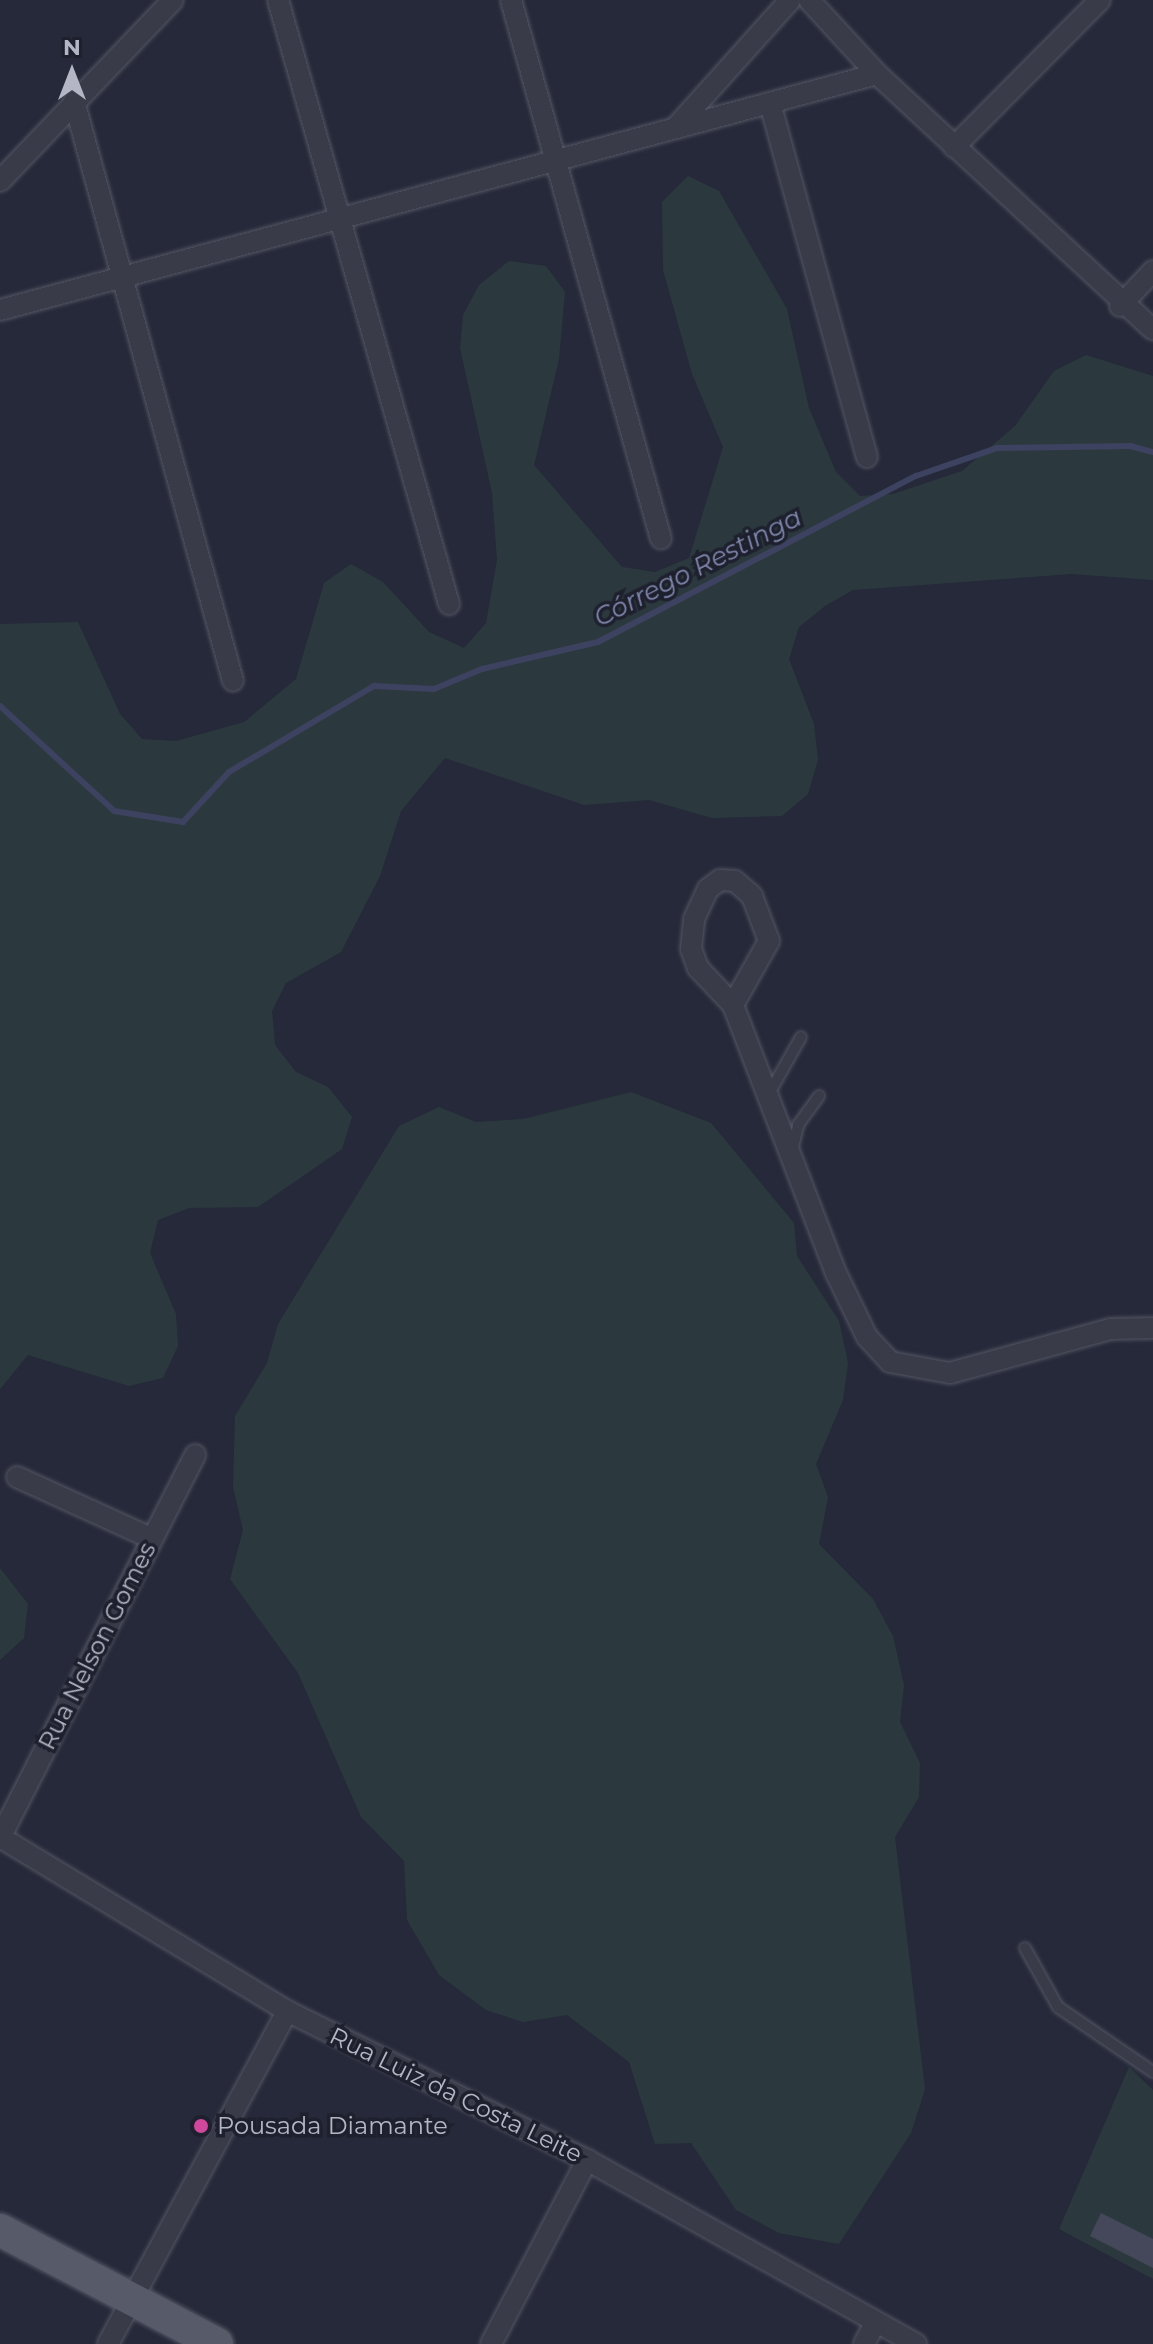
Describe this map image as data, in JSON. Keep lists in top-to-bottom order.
{
  "streets": {
    "street": ["Rua Nelson Gomes", "Rua Luiz da Costa Leite"]
  },
  "crossings": [
    ["Rua Nelson Gomes", "Rua Luiz da Costa Leite"]
  ],
  "water": ["Córrego Restinga"],
  "places": ["Pousada Diamante"],
  "north": "top"
}
